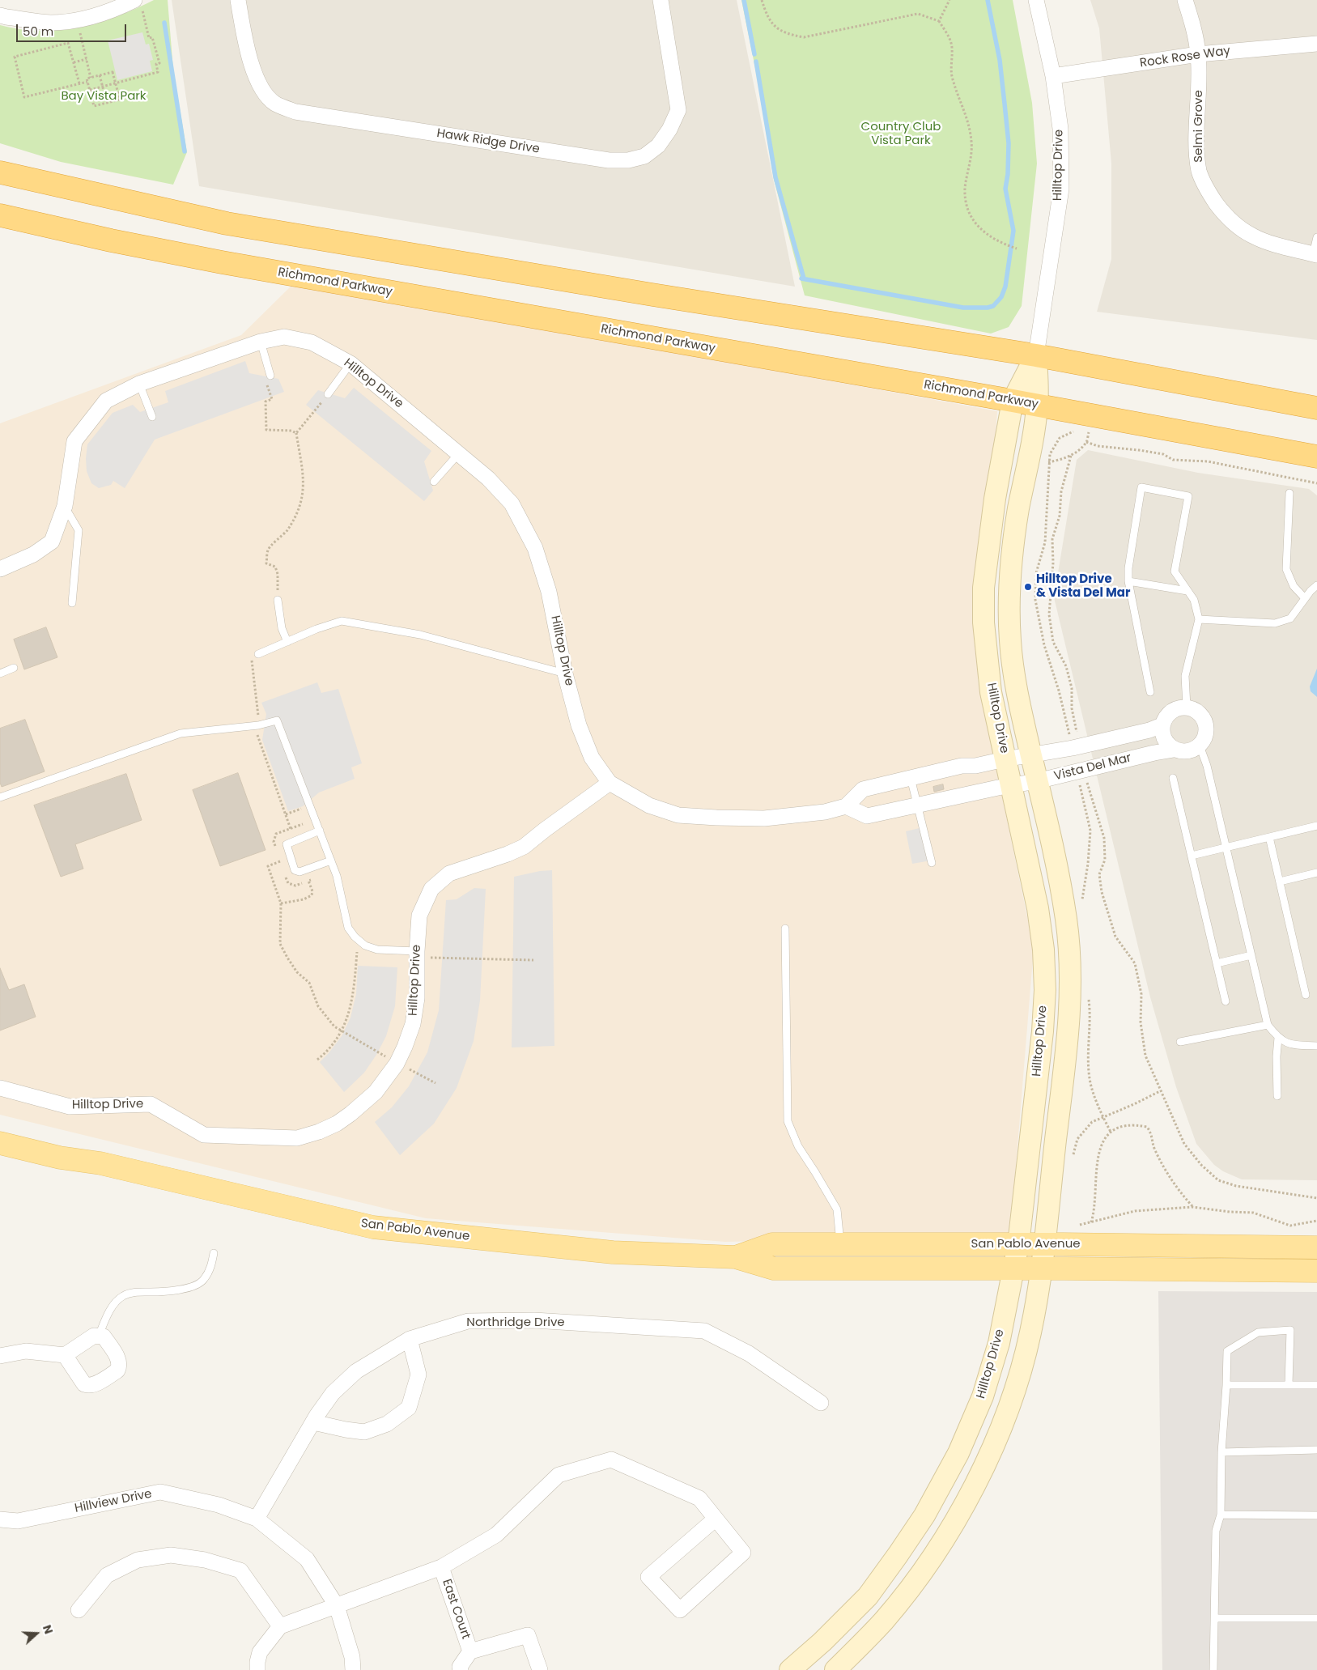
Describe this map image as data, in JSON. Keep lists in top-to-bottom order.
{
  "streets": {
    "highway": ["Richmond Parkway"],
    "main road": ["Hilltop Drive", "San Pablo Avenue"],
    "street": [
      "Rock Rose Way",
      "Selmi Grove",
      "Hawk Ridge Drive",
      "Vista Del Mar",
      "Northridge Drive",
      "Hillview Drive",
      "East Court"
    ]
  },
  "crossings": [
    ["Rock Rose Way", "Selmi Grove"],
    ["Rock Rose Way", "Hilltop Drive"],
    ["Hilltop Drive", "Richmond Parkway"],
    ["Hilltop Drive", "Vista Del Mar"],
    ["Hilltop Drive", "San Pablo Avenue"],
    ["Northridge Drive", "Hillview Drive"]
  ],
  "parks": ["Bay Vista Park", "Country Club Vista Park"],
  "places": ["Hilltop Drive & Vista Del Mar"],
  "scale_bar": "50 m",
  "north": "right"
}
